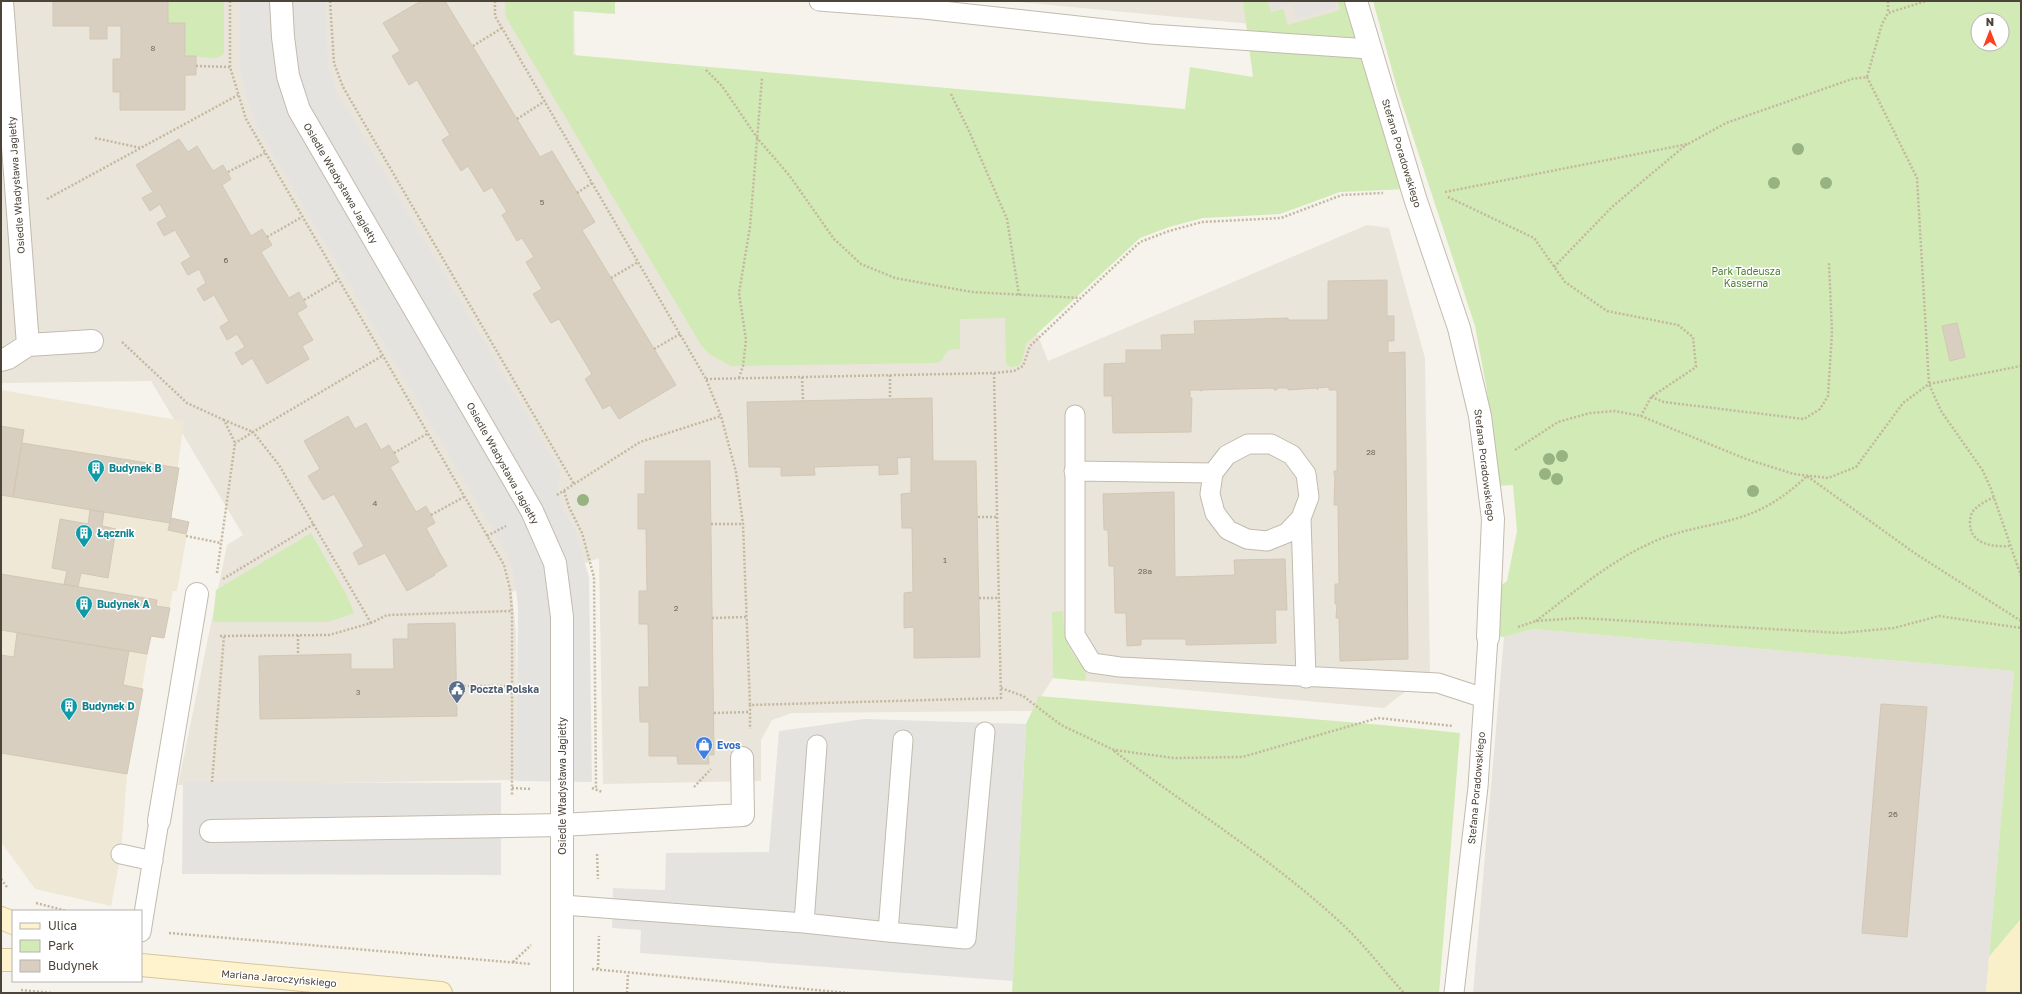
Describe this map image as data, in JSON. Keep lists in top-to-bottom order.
{
  "streets": {
    "street": ["Stefana Poradowskiego", "Osiedle Władysława Jagiełły", "Mariana Jaroczyńskiego"]
  },
  "parks": ["Park Tadeusza Kasserna"],
  "places": {
    "building": [
      "Budynek B",
      "Łącznik",
      "Budynek A",
      "Budynek D"
    ],
    "public building": ["Poczta Polska"],
    "shop": ["Evos"]
  },
  "house_numbers": [
    "8",
    "5",
    "6",
    "28",
    "4",
    "1",
    "28a",
    "2",
    "3",
    "26"
  ],
  "legend": ["Ulica", "Park", "Budynek"],
  "north": "top"
}
